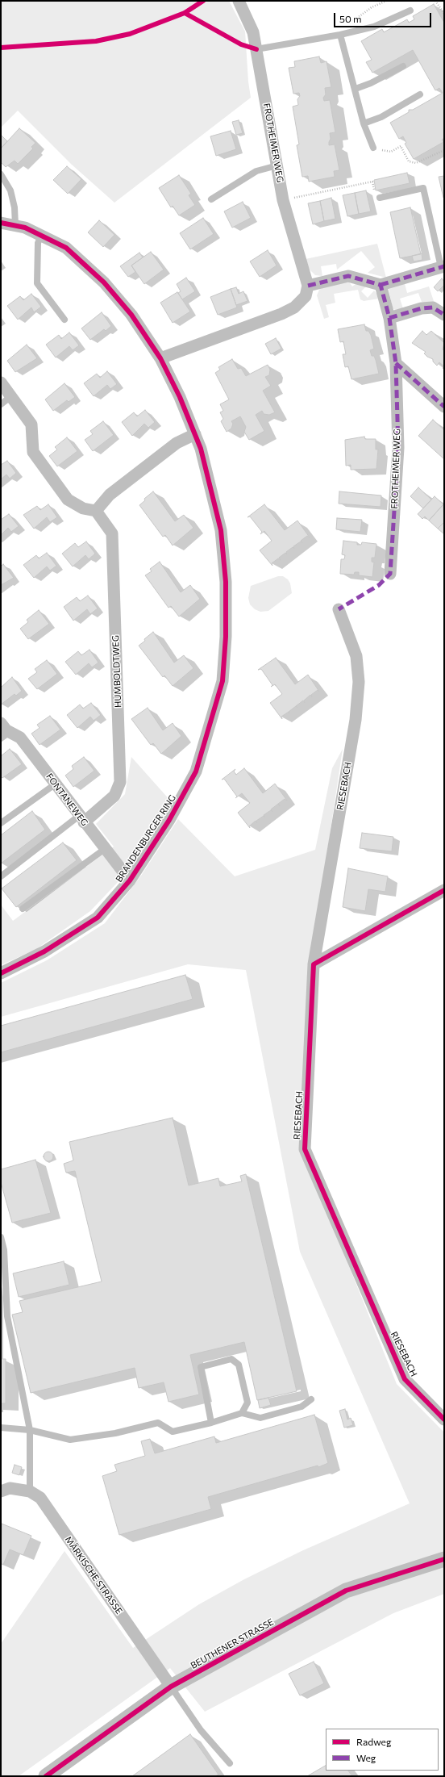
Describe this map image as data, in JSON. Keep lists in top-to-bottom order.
{
  "streets": {
    "street": [
      "FROTHEIMER WEG",
      "HUMBOLDTWEG",
      "RIESEBACH",
      "FONTANEWEG",
      "BRANDENBURGER RING",
      "MÄRKISCHE STRASSE",
      "BEUTHENER STRASSE"
    ]
  },
  "crossings": [
    ["HUMBOLDTWEG", "FONTANEWEG"],
    ["FONTANEWEG", "BRANDENBURGER RING"],
    ["MÄRKISCHE STRASSE", "BEUTHENER STRASSE"]
  ],
  "legend": ["Radweg", "Weg"],
  "scale_bar": "50 m"
}
